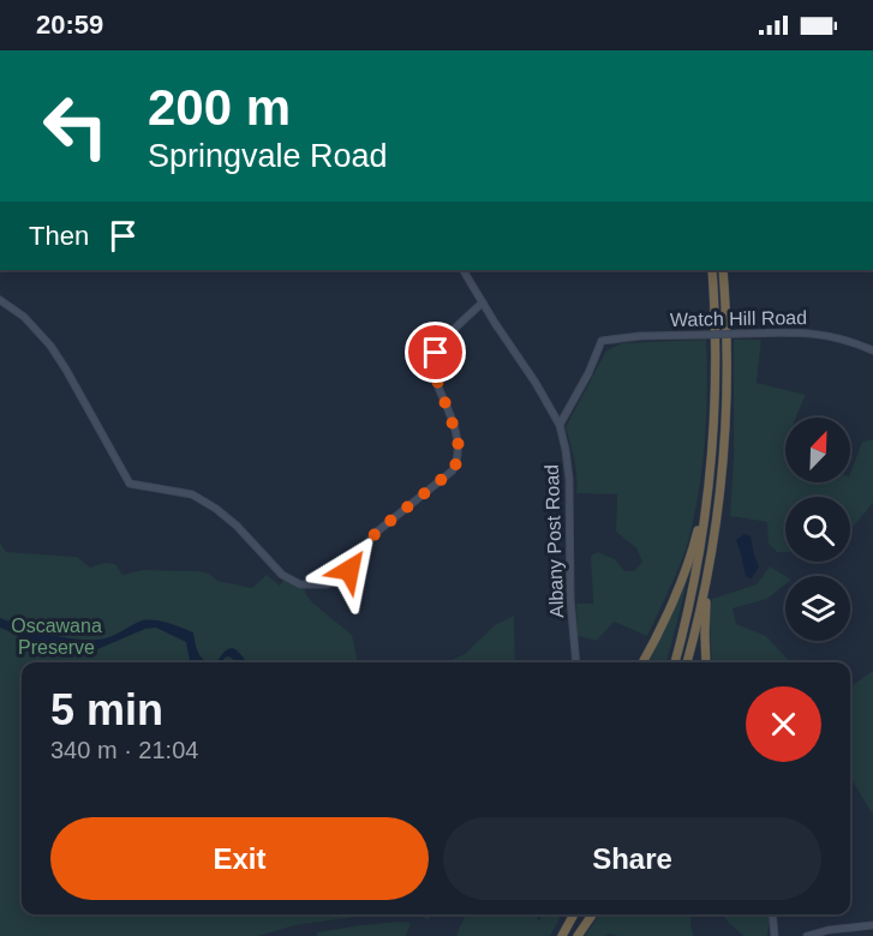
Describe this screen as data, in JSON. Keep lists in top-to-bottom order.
{
  "streets": {
    "street": ["Watch Hill Road", "Albany Post Road"]
  },
  "crossings": [
    ["Watch Hill Road", "Albany Post Road"]
  ],
  "parks": ["Oscawana Preserve"],
  "north": "top right",
  "page": {
    "status": "20:59",
    "turn": ["200 m", "Springvale Road"],
    "then": "Then",
    "heading": ["5 min", "340 m · 21:04"],
    "buttons": ["Exit", "Share"]
  }
}
